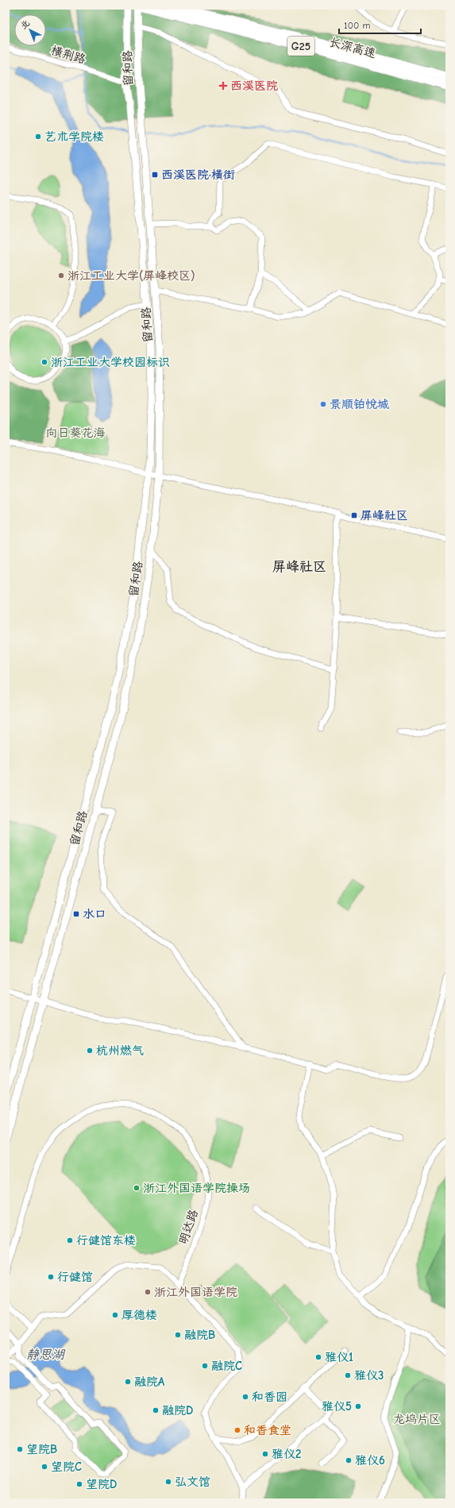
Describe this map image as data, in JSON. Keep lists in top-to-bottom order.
{
  "streets": {
    "highway": ["G25", "长深高速"],
    "main road": ["留和路"],
    "street": ["横荆路", "明达路"]
  },
  "crossings": [
    ["长深高速", "留和路"],
    ["横荆路", "留和路"]
  ],
  "districts": ["屏峰社区"],
  "water": ["静思湖"],
  "parks": ["向日葵花海", "龙坞片区"],
  "places": {
    "health": ["西溪医院"],
    "other": [
      "艺术学院楼",
      "浙江工业大学(屏峰校区)",
      "浙江工业大学校园标识",
      "景顺铂悦城",
      "杭州燃气",
      "浙江外国语学院操场",
      "行健馆东楼",
      "行健馆",
      "浙江外国语学院",
      "厚德楼",
      "融院B",
      "雅仪1",
      "融院C",
      "雅仪3",
      "融院A",
      "和香园",
      "雅仪5",
      "融院D",
      "和香食堂",
      "望院B",
      "雅仪2",
      "雅仪6",
      "望院C",
      "弘文馆",
      "望院D"
    ],
    "transit": ["西溪医院·横街", "屏峰社区", "水口"]
  },
  "scale_bar": "100 m",
  "north": "top left"
}
